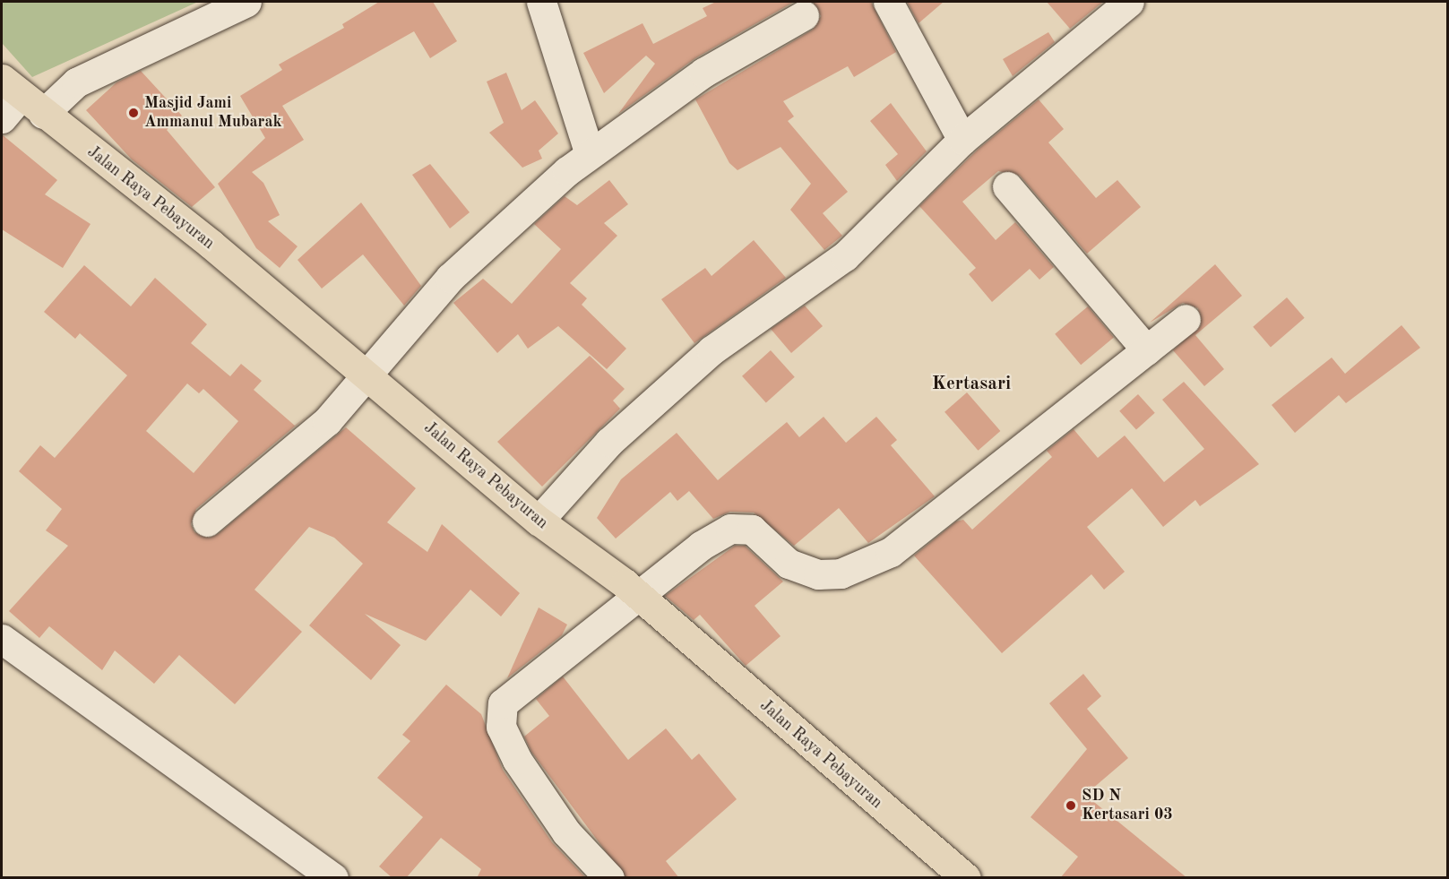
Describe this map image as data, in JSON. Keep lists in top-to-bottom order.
{
  "streets": {
    "main road": ["Jalan Raya Pebayuran"]
  },
  "districts": ["Kertasari"],
  "places": ["Masjid Jami Ammanul Mubarak", "SD N Kertasari 03"]
}
